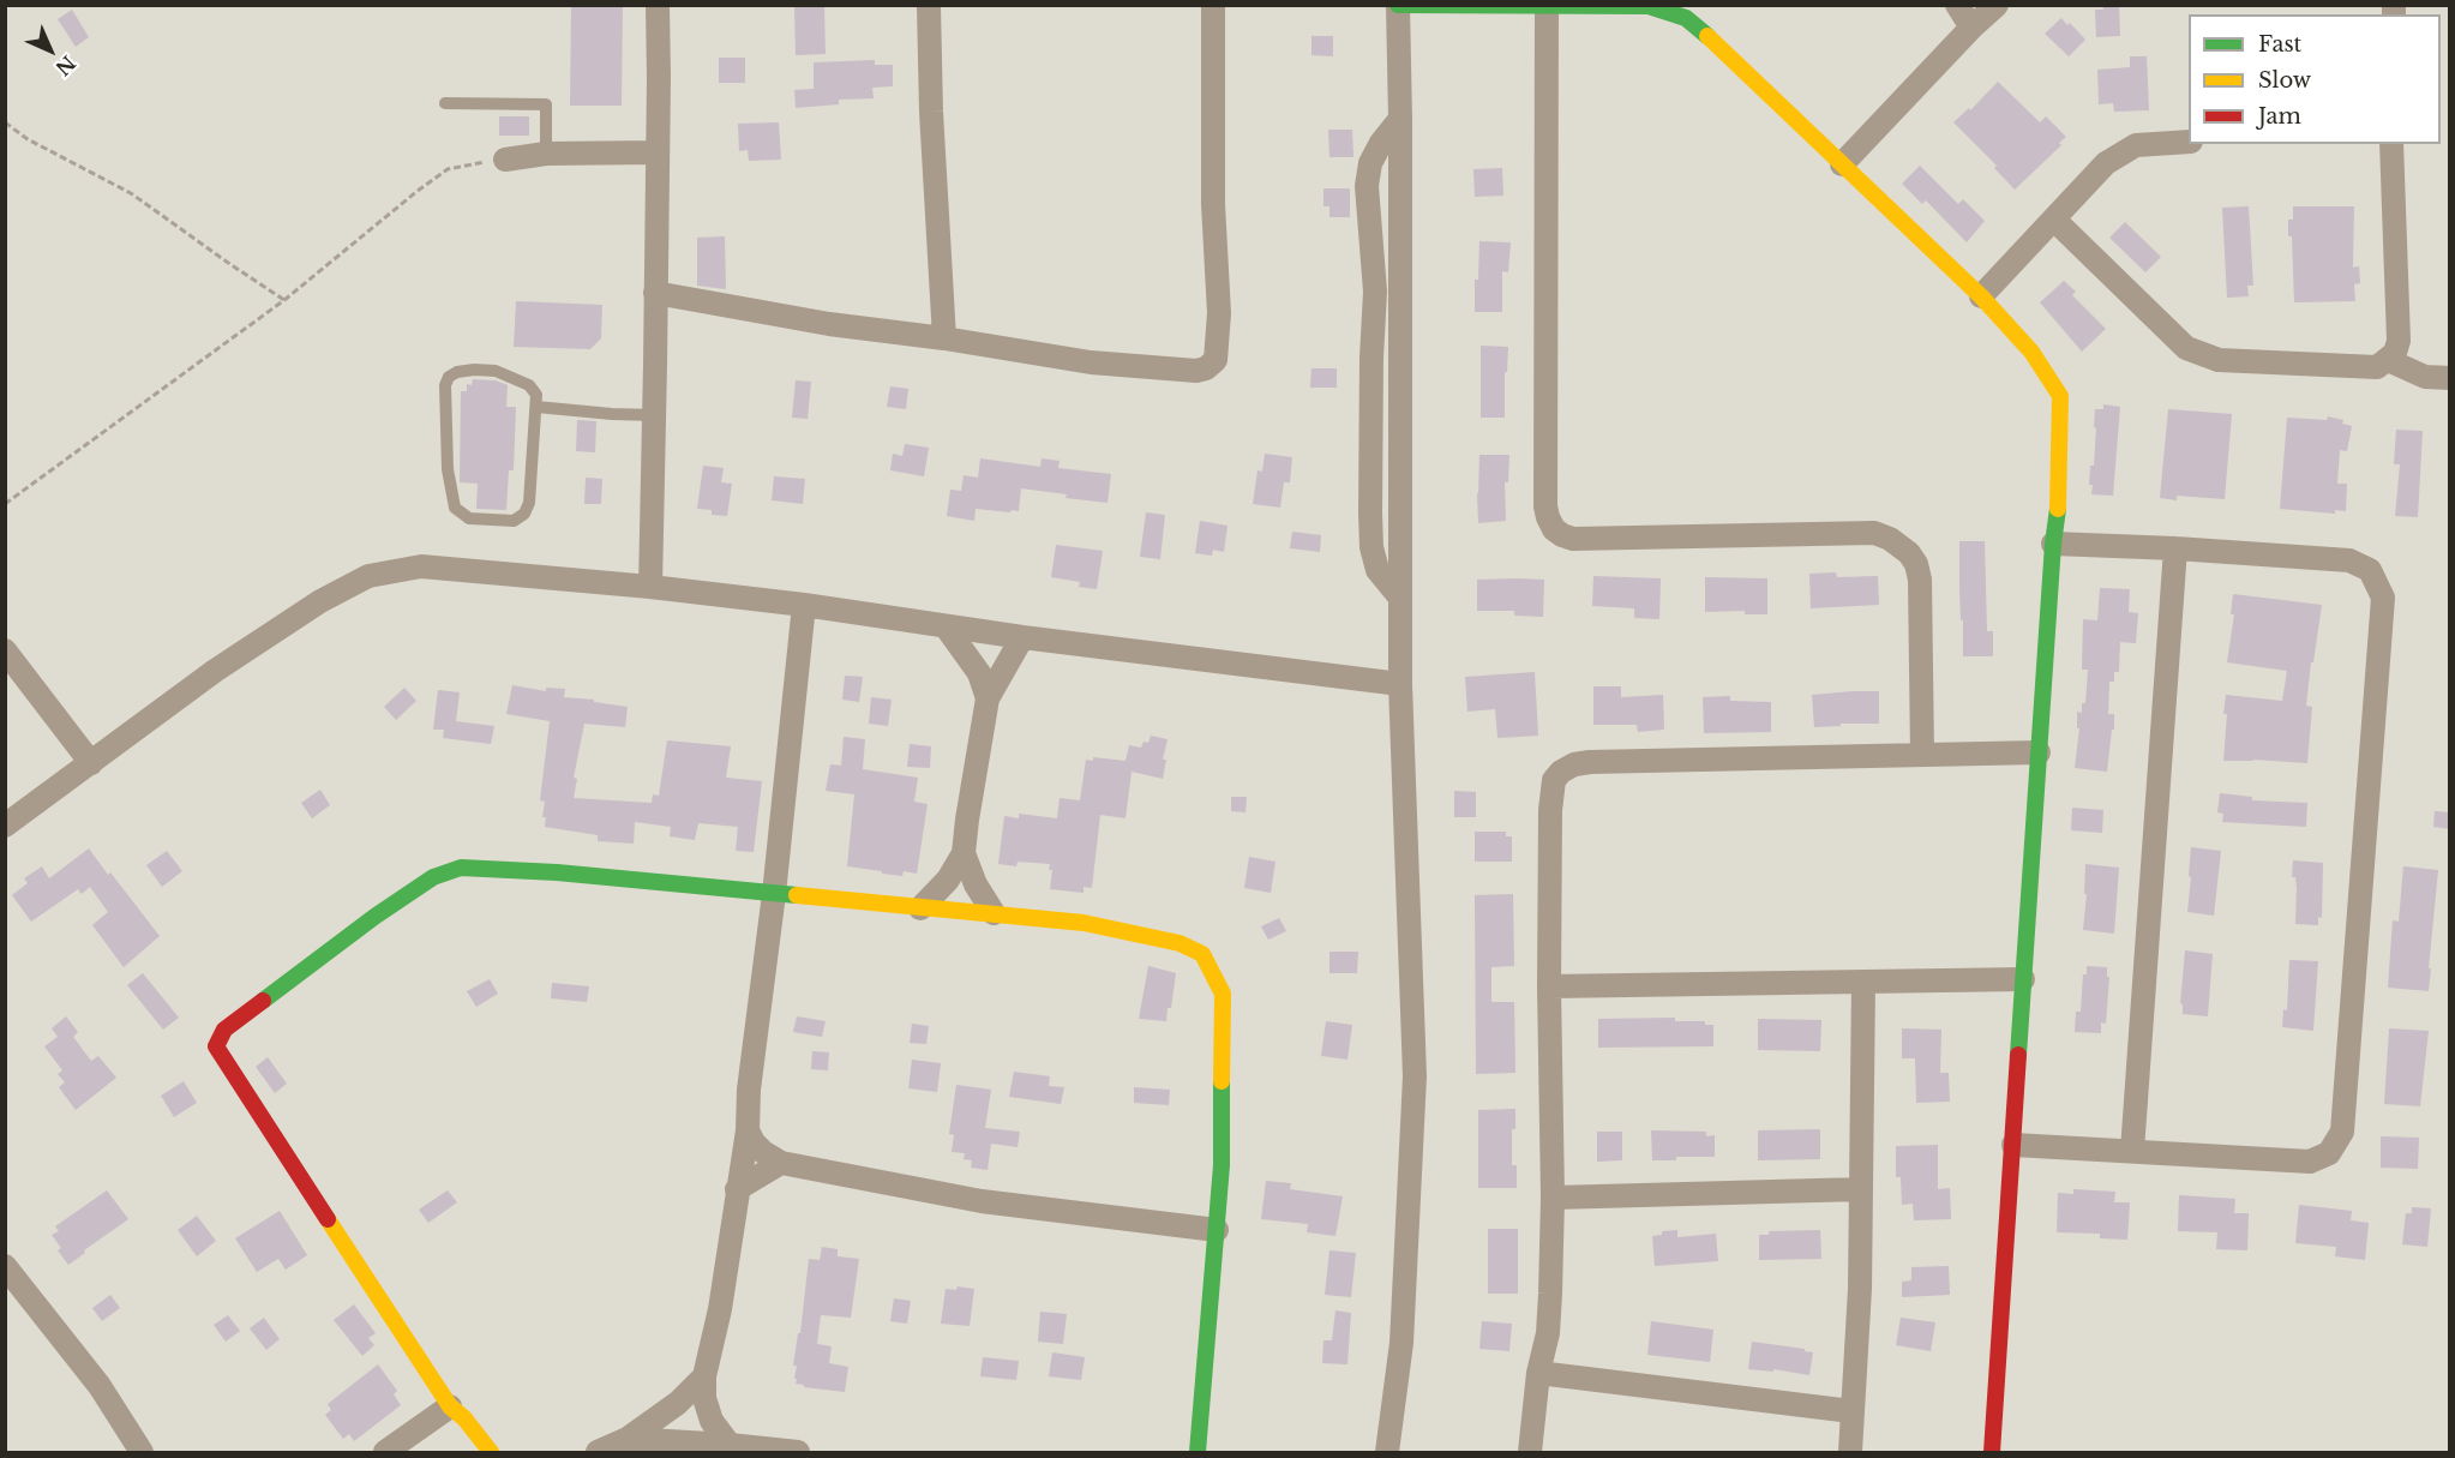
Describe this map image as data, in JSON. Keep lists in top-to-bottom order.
{
  "legend": ["Fast", "Slow", "Jam"],
  "north": "bottom right"
}
